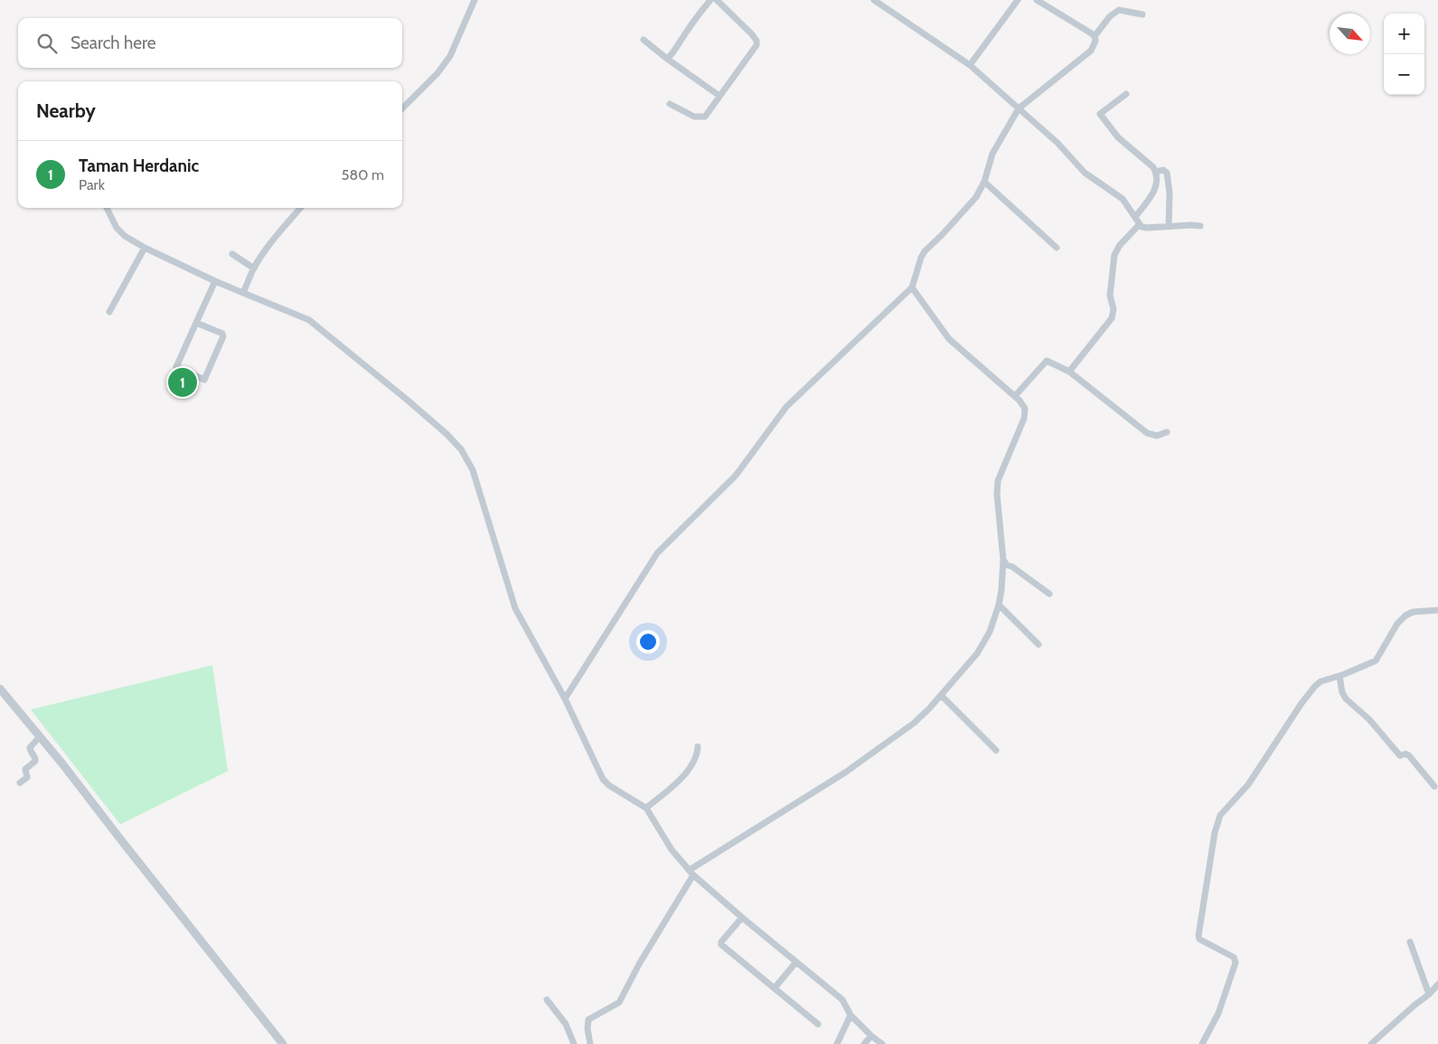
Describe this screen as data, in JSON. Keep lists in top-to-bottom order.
{
  "north": "bottom right",
  "page": {
    "map_buttons": ["+", "−"],
    "search": "Search here",
    "heading": "Nearby",
    "list": [
      {
        "mark": "1",
        "name": "Taman Herdanic",
        "note": "Park",
        "value": "580 m"
      }
    ],
    "pins": "1"
  }
}
